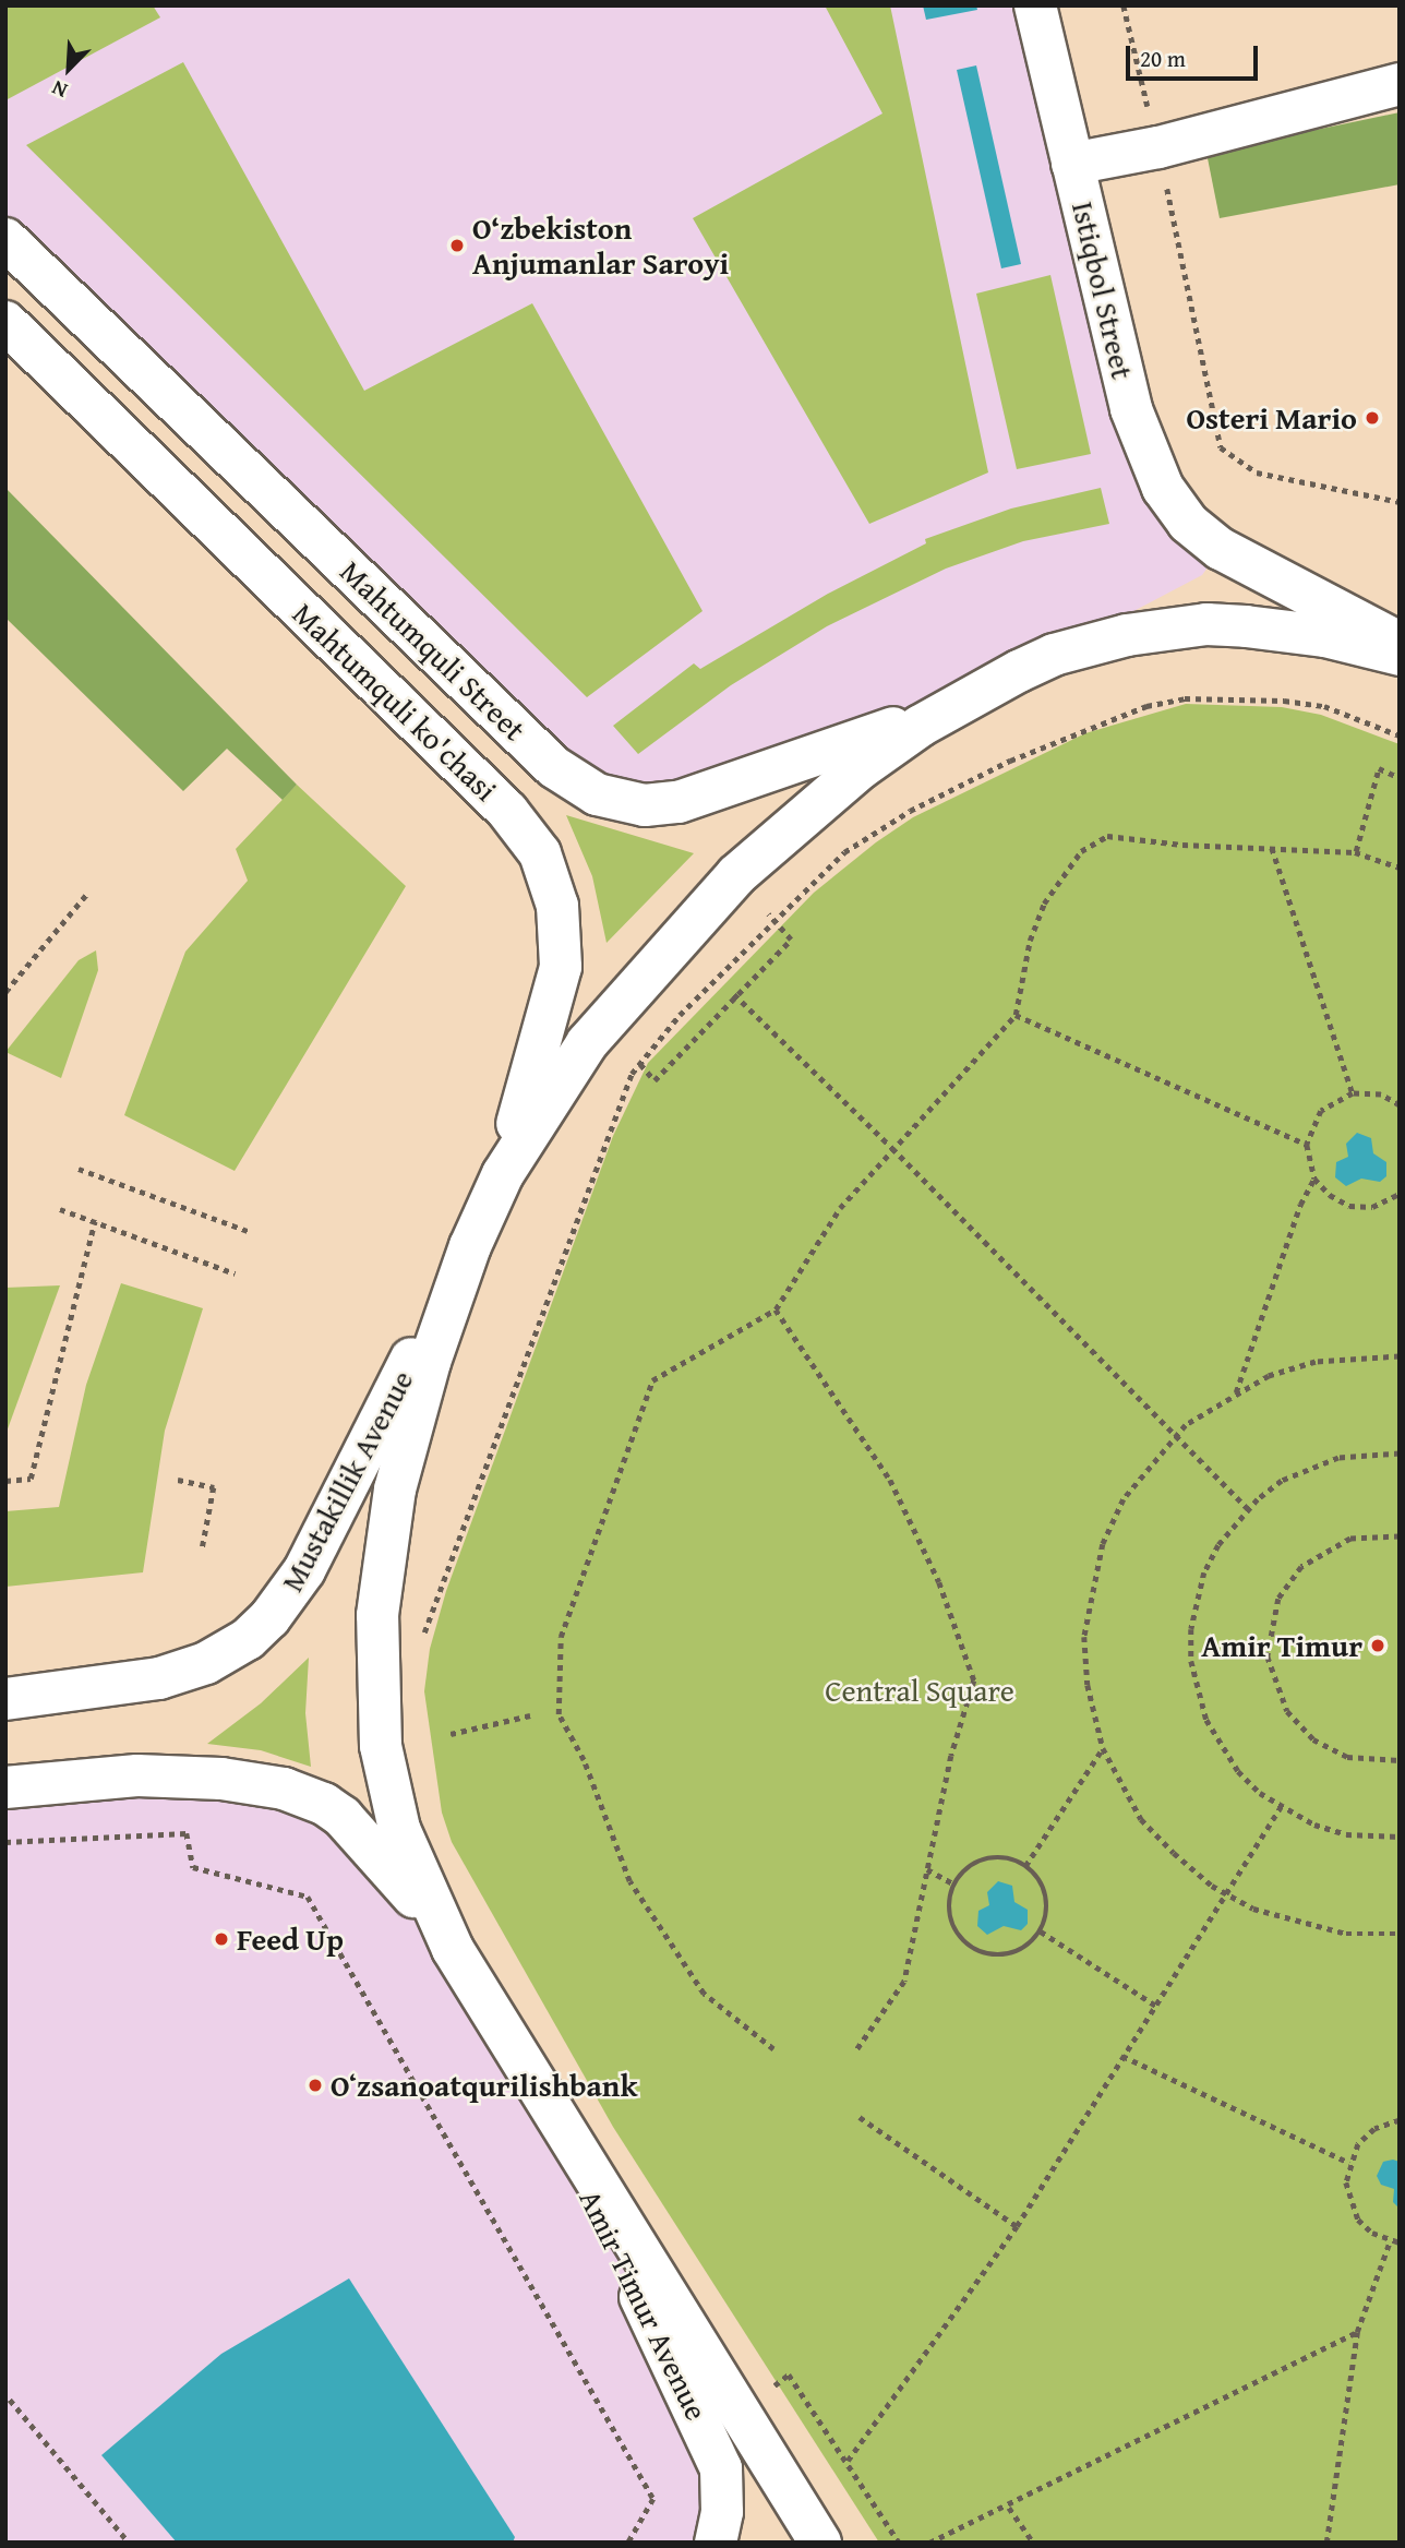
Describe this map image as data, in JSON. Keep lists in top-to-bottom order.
{
  "streets": {
    "main road": [
      "Istiqbol Street",
      "Mahtumquli Street",
      "Mahtumquli ko'chasi",
      "Mustakillik Avenue",
      "Amir Timur Avenue"
    ]
  },
  "crossings": [
    ["Mahtumquli ko'chasi", "Mustakillik Avenue"]
  ],
  "parks": ["Central Square"],
  "places": [
    "O‘zbekiston Anjumanlar Saroyi",
    "Osteri Mario",
    "Amir Timur",
    "Feed Up",
    "Oʻzsanoatqurilishbank"
  ],
  "scale_bar": "20 m",
  "north": "bottom left"
}
